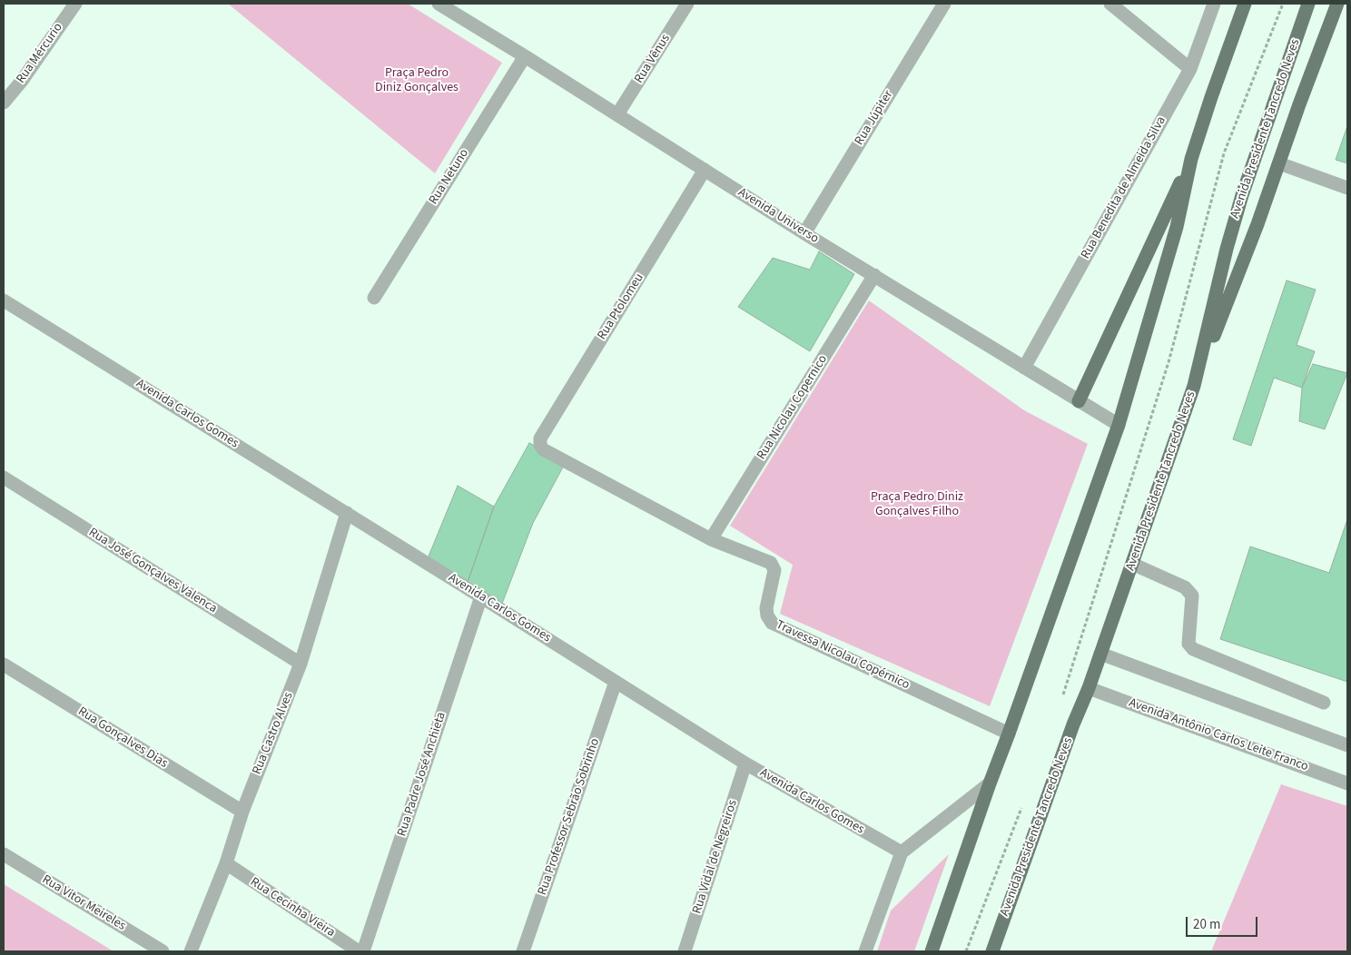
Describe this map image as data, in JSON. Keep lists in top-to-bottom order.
{
  "streets": {
    "main road": ["Avenida Presidente Tancredo Neves"],
    "street": [
      "Rua Mércurio",
      "Rua Vênus",
      "Rua Júpiter",
      "Rua Netuno",
      "Rua Benedita de Almeida Silva",
      "Avenida Universo",
      "Rua Ptolomeu",
      "Rua Nicolau Copernico",
      "Avenida Carlos Gomes",
      "Rua José Gonçalves Valenca",
      "Travessa Nicolau Copérnico",
      "Rua Castro Alves",
      "Avenida Antônio Carlos Leite Franco",
      "Rua Gonçalves Dias",
      "Rua Padre José Anchieta",
      "Rua Professor Sebrão Sobrinho",
      "Rua Vidal de Negreiros",
      "Rua Vitor Meireles",
      "Rua Cecinha Vieira"
    ]
  },
  "crossings": [
    ["Rua Vênus", "Avenida Universo"],
    ["Rua Júpiter", "Avenida Universo"],
    ["Avenida Presidente Tancredo Neves", "Avenida Antônio Carlos Leite Franco"],
    ["Rua Netuno", "Avenida Universo"],
    ["Rua Benedita de Almeida Silva", "Avenida Universo"],
    ["Avenida Universo", "Rua Ptolomeu"],
    ["Avenida Universo", "Rua Nicolau Copernico"],
    ["Rua Ptolomeu", "Travessa Nicolau Copérnico"],
    ["Rua Nicolau Copernico", "Travessa Nicolau Copérnico"],
    ["Avenida Carlos Gomes", "Rua Castro Alves"],
    ["Avenida Carlos Gomes", "Rua Padre José Anchieta"],
    ["Avenida Carlos Gomes", "Rua Professor Sebrão Sobrinho"],
    ["Avenida Carlos Gomes", "Rua Vidal de Negreiros"],
    ["Rua José Gonçalves Valenca", "Rua Castro Alves"],
    ["Rua Castro Alves", "Rua Gonçalves Dias"],
    ["Rua Castro Alves", "Rua Cecinha Vieira"]
  ],
  "parks": ["Praça Pedro Diniz Gonçalves", "Praça Pedro Diniz Gonçalves Filho"],
  "scale_bar": "20 m"
}
